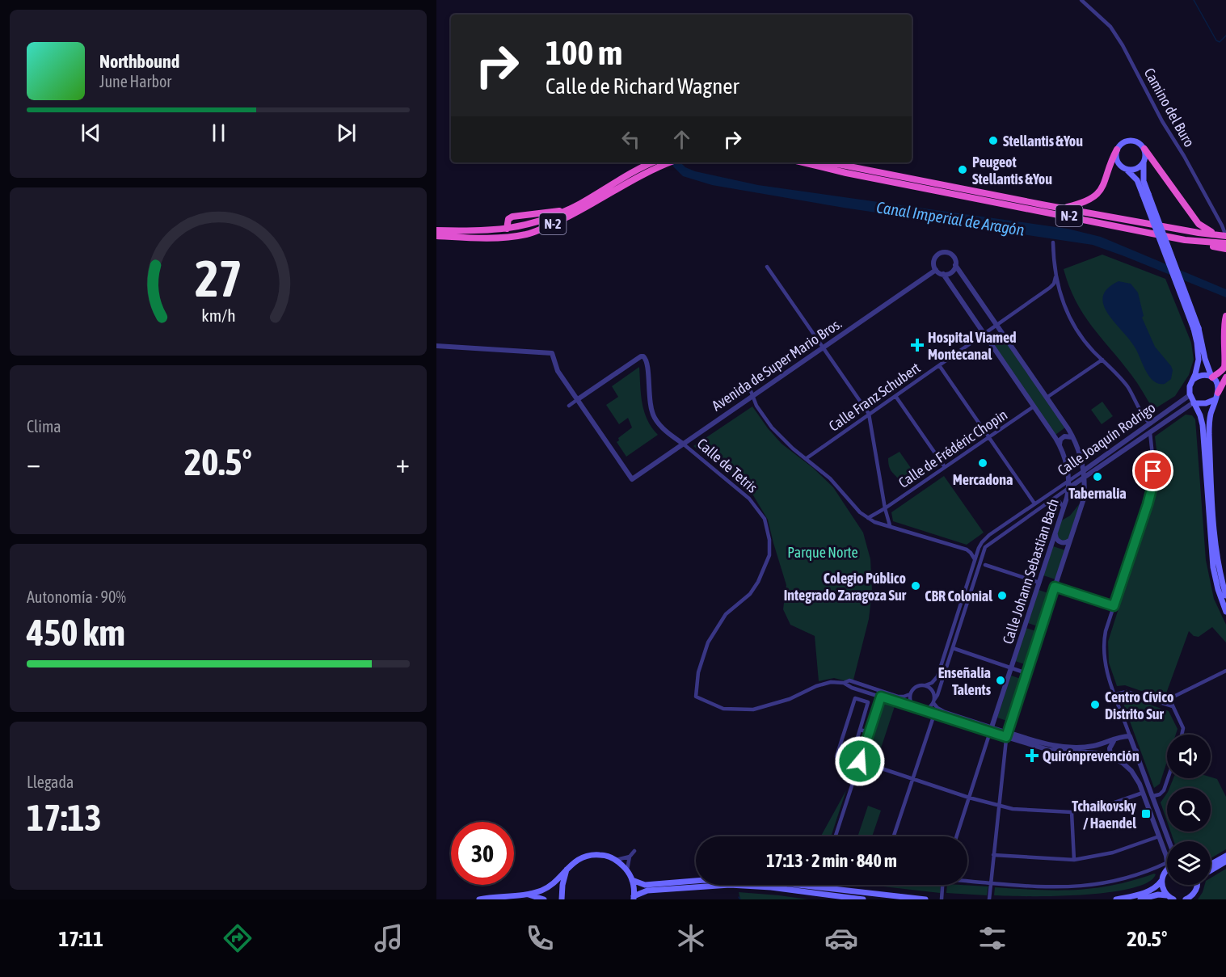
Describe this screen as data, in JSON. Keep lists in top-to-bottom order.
{
  "streets": {
    "highway": ["N-2"],
    "street": [
      "Camino del Buro",
      "Avenida de Super Mario Bros.",
      "Calle Franz Schubert",
      "Calle Joaquín Rodrigo",
      "Calle de Frédéric Chopin",
      "Calle de Tetris",
      "Calle Johann Sebastian Bach"
    ]
  },
  "crossings": [
    ["Camino del Buro", "N-2"],
    ["Avenida de Super Mario Bros.", "Calle de Tetris"],
    ["Avenida de Super Mario Bros.", "Calle Johann Sebastian Bach"],
    ["Calle Franz Schubert", "Calle Johann Sebastian Bach"],
    ["Calle Joaquín Rodrigo", "Calle Johann Sebastian Bach"],
    ["Calle de Frédéric Chopin", "Calle Johann Sebastian Bach"]
  ],
  "water": ["Canal Imperial de Aragón"],
  "parks": ["Parque Norte"],
  "places": {
    "other": [
      "Stellantis &You",
      "Peugeot Stellantis &You",
      "Mercadona",
      "Tabernalia",
      "Colegio Público Integrado Zaragoza Sur",
      "CBR Colonial",
      "Enseñalia Talents",
      "Centro Cívico Distrito Sur"
    ],
    "health": ["Hospital Viamed Montecanal", "Quirónprevención"],
    "transit": ["Tchaikovsky / Haendel"]
  },
  "page": {
    "turn": ["100 m", "Calle de Richard Wagner"],
    "song": ["Northbound", "June Harbor"],
    "tile": [
      "Clima",
      ["Autonomía · 90%", "450 km"],
      ["Llegada", "17:13"]
    ],
    "heat": ["−", "20.5°", "+"],
    "limit": "30",
    "trip": "17:13 · 2 min · 840 m",
    "tabs": ["17:11", "20.5°"],
    "gauge": ["27", "km/h"]
  }
}
